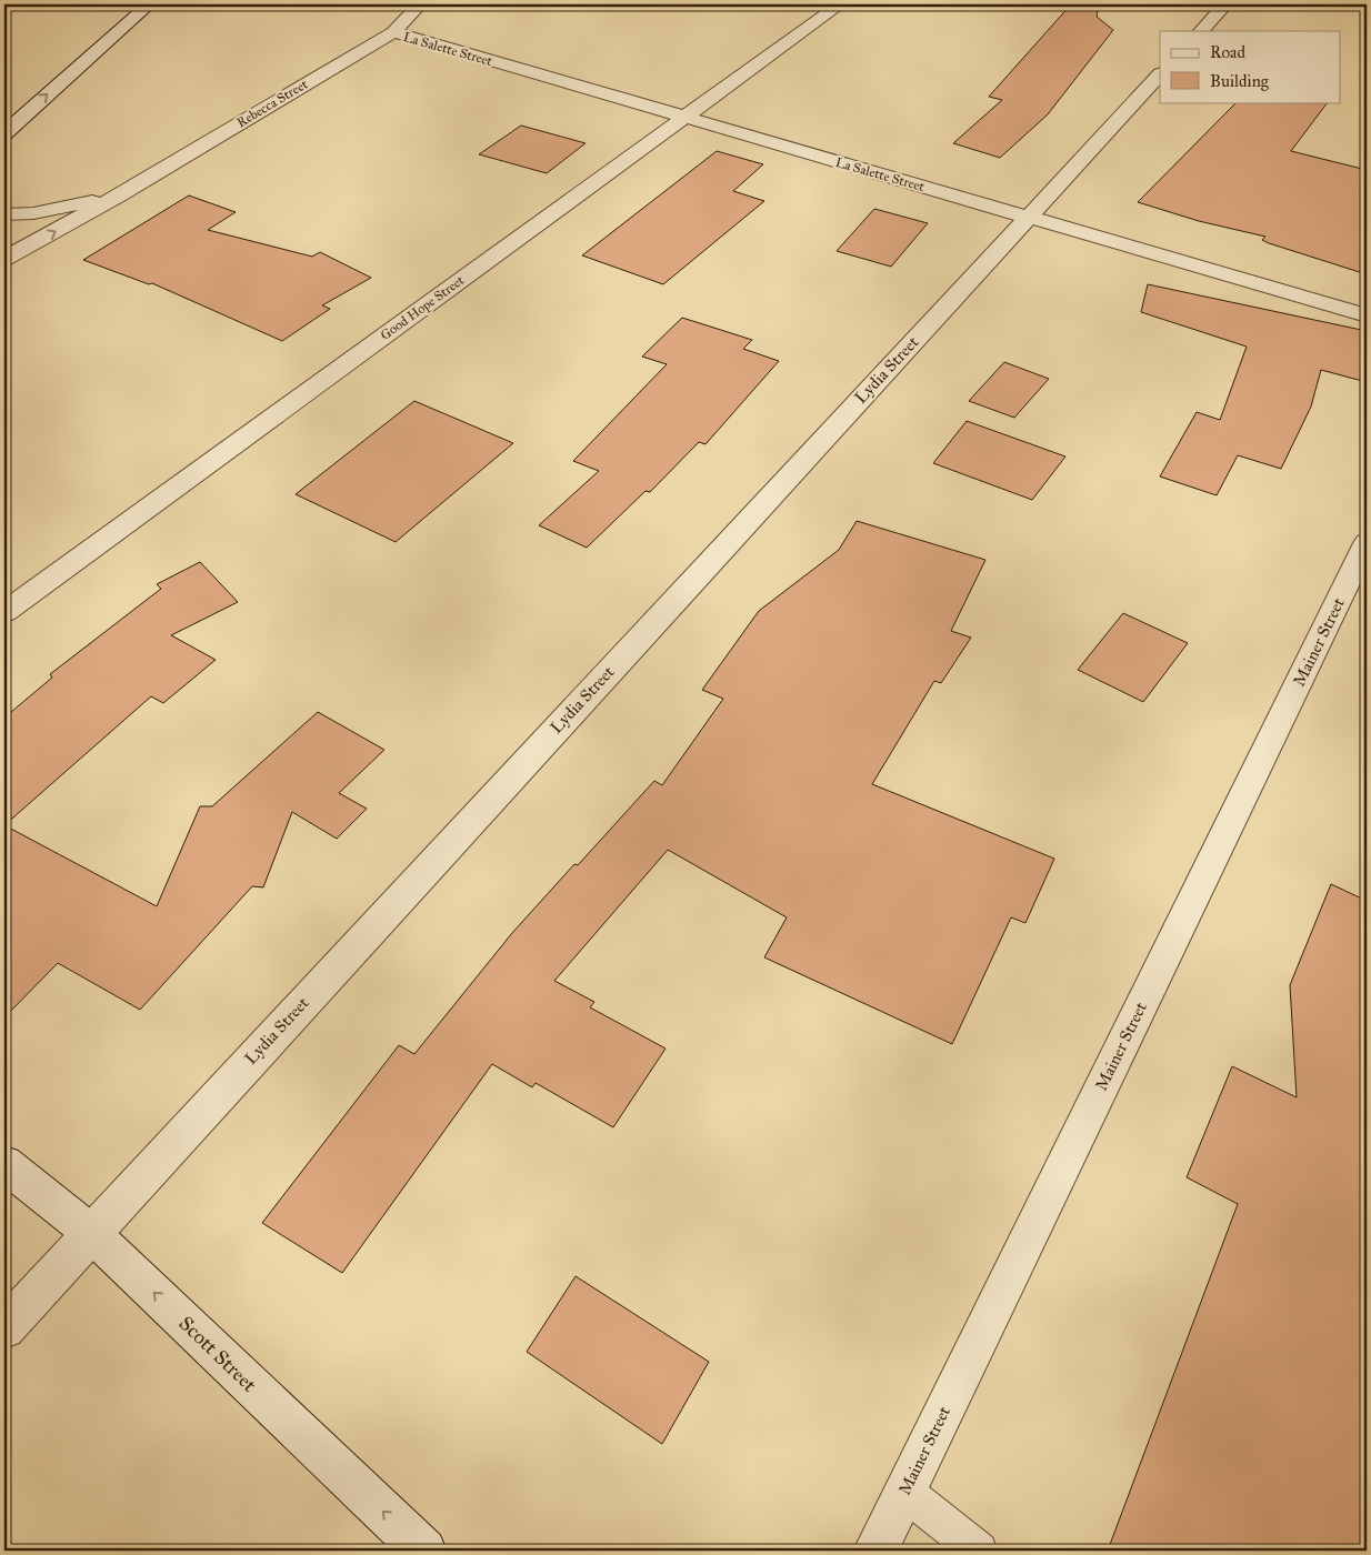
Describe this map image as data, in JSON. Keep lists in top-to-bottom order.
{
  "streets": {
    "street": [
      "La Salette Street",
      "Rebecca Street",
      "Good Hope Street",
      "Lydia Street",
      "Mainer Street",
      "Scott Street"
    ]
  },
  "crossings": [
    ["La Salette Street", "Rebecca Street"],
    ["La Salette Street", "Good Hope Street"],
    ["La Salette Street", "Lydia Street"],
    ["Lydia Street", "Scott Street"]
  ],
  "one_way": ["Scott Street"],
  "legend": ["Road", "Building"]
}
